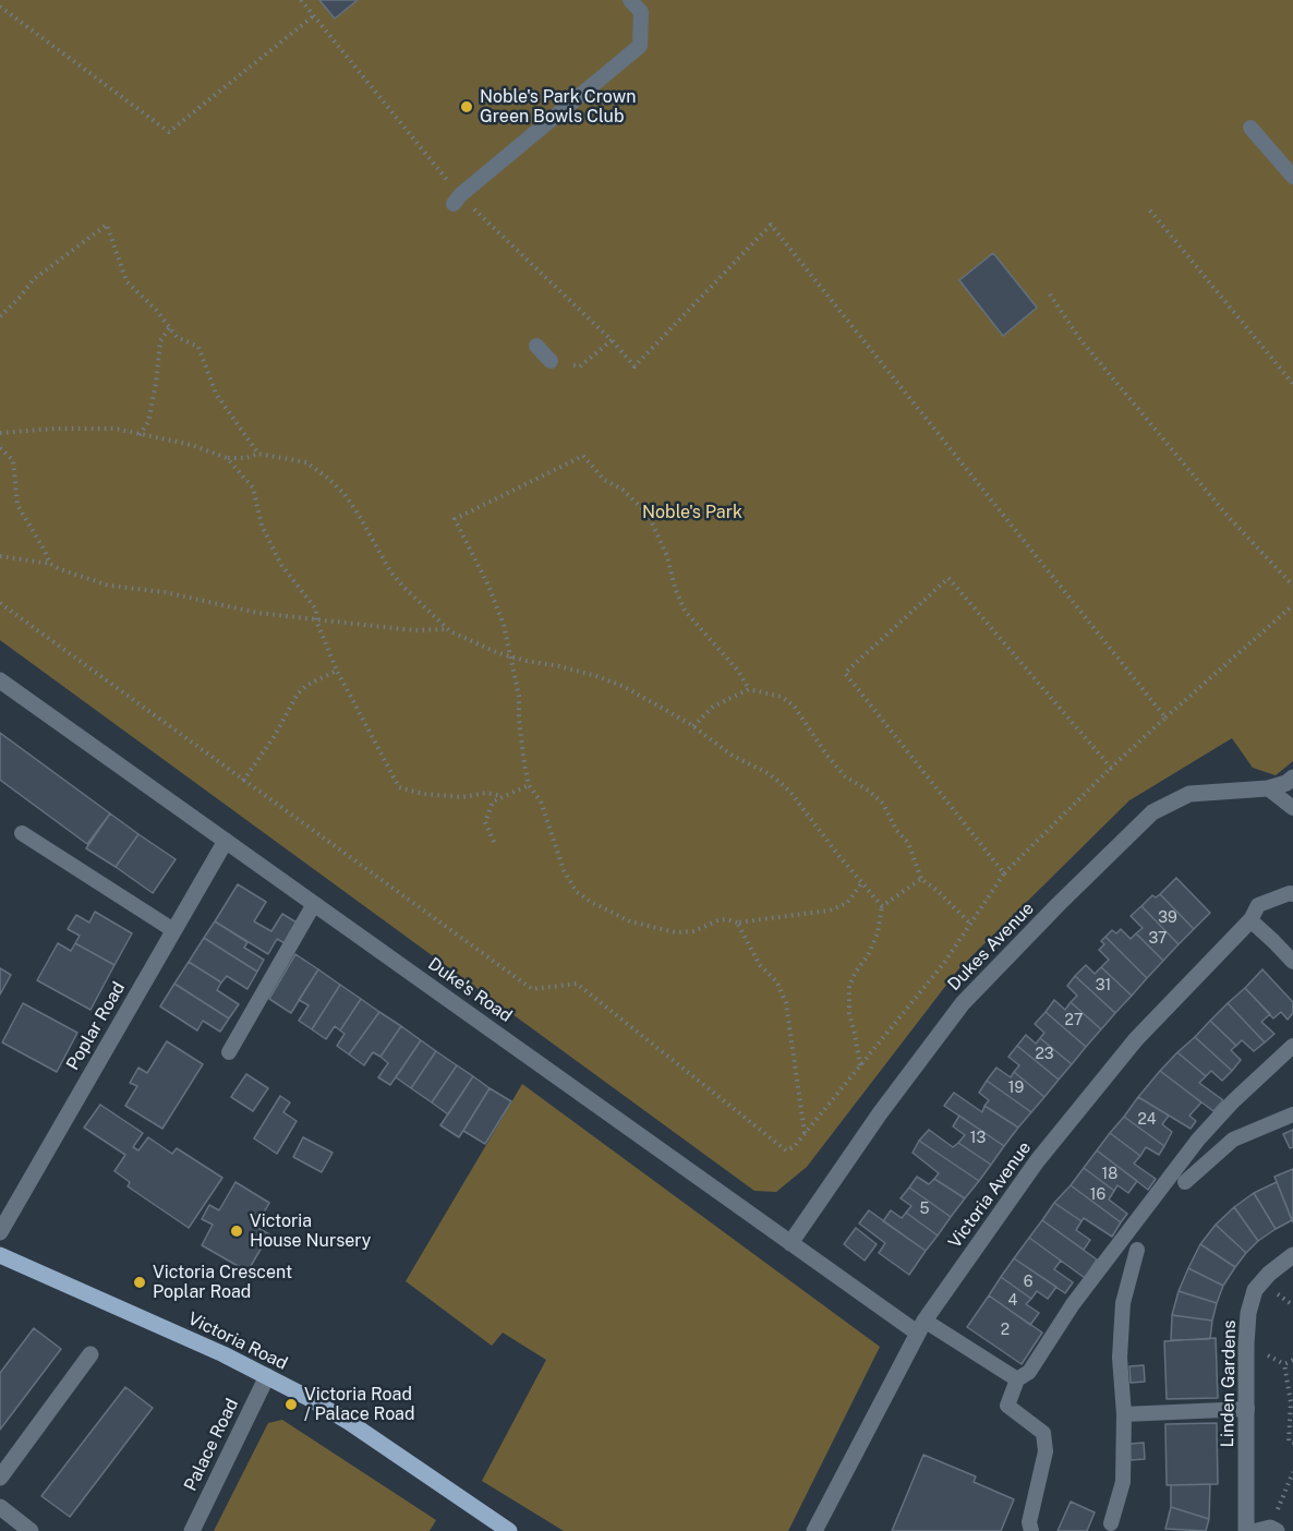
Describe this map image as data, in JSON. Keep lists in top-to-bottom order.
{
  "streets": {
    "main road": ["Victoria Road"],
    "street": [
      "Dukes Avenue",
      "Duke's Road",
      "Poplar Road",
      "Victoria Avenue",
      "Linden Gardens",
      "Palace Road"
    ]
  },
  "crossings": [
    ["Dukes Avenue", "Duke's Road"],
    ["Duke's Road", "Poplar Road"],
    ["Duke's Road", "Victoria Avenue"],
    ["Victoria Road", "Palace Road"]
  ],
  "parks": ["Noble's Park"],
  "places": [
    "Noble's Park Crown Green Bowls Club",
    "Victoria House Nursery",
    "Victoria Crescent Poplar Road",
    "Victoria Road / Palace Road"
  ],
  "house_numbers": [
    "39",
    "37",
    "31",
    "27",
    "23",
    "19",
    "24",
    "13",
    "18",
    "16",
    "5",
    "6",
    "4",
    "2"
  ]
}
